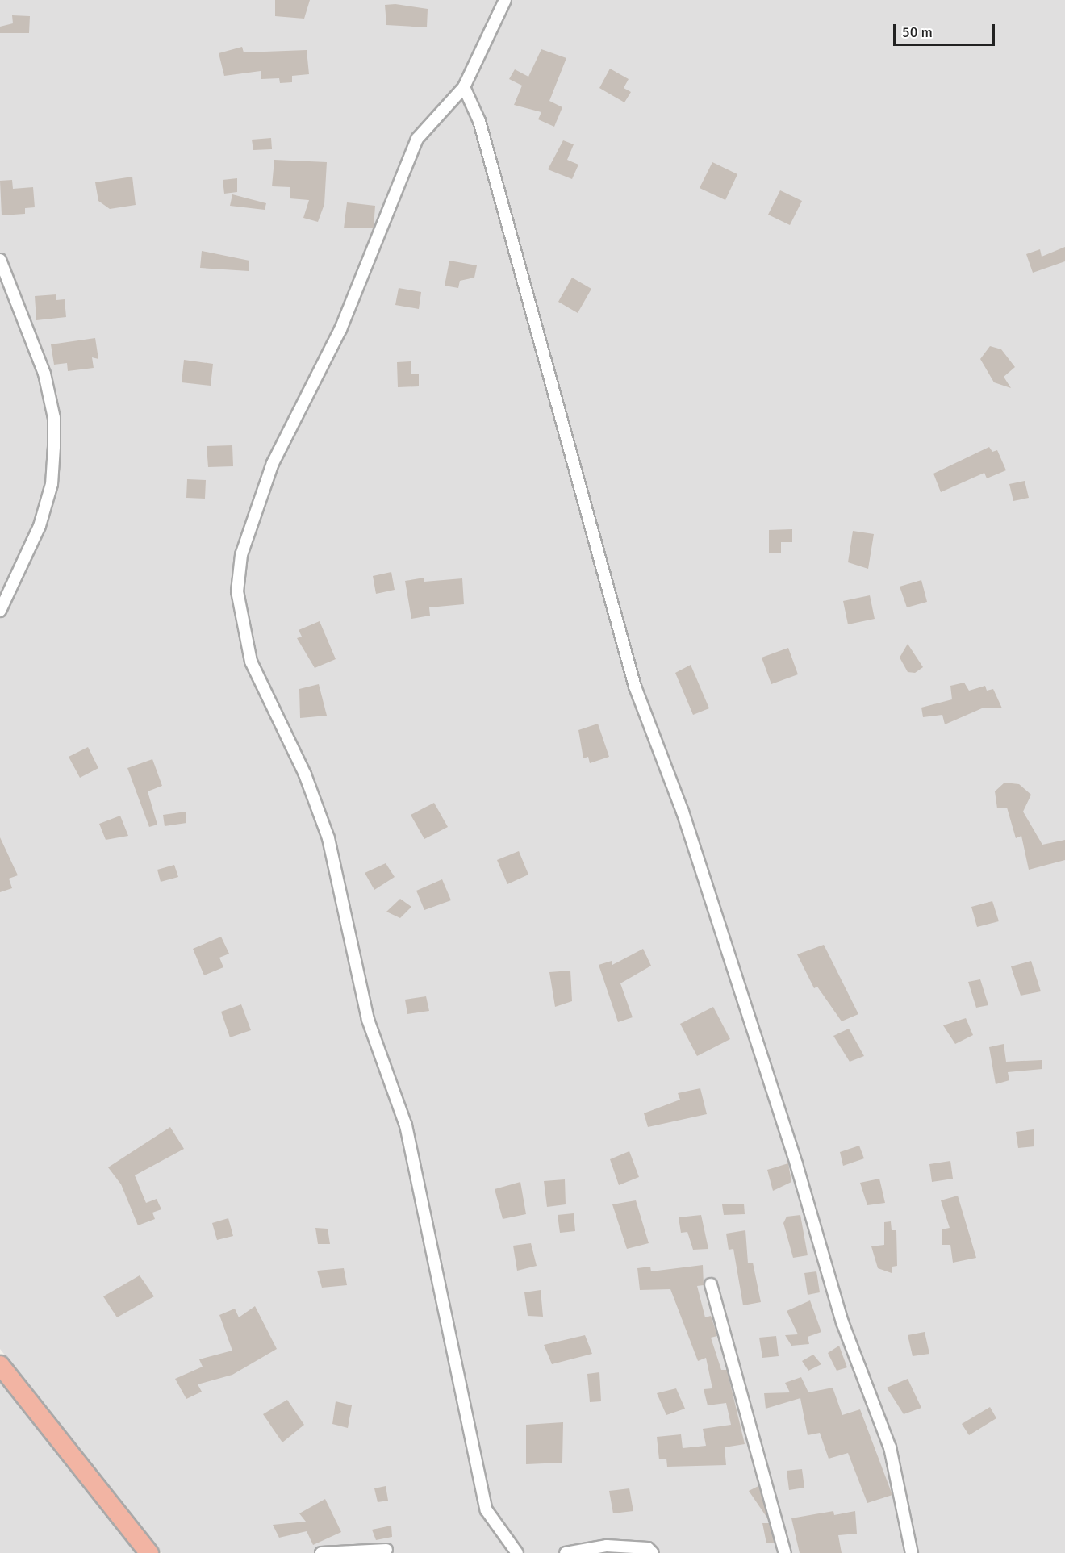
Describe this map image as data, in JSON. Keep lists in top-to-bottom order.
{
  "scale_bar": "50 m"
}
